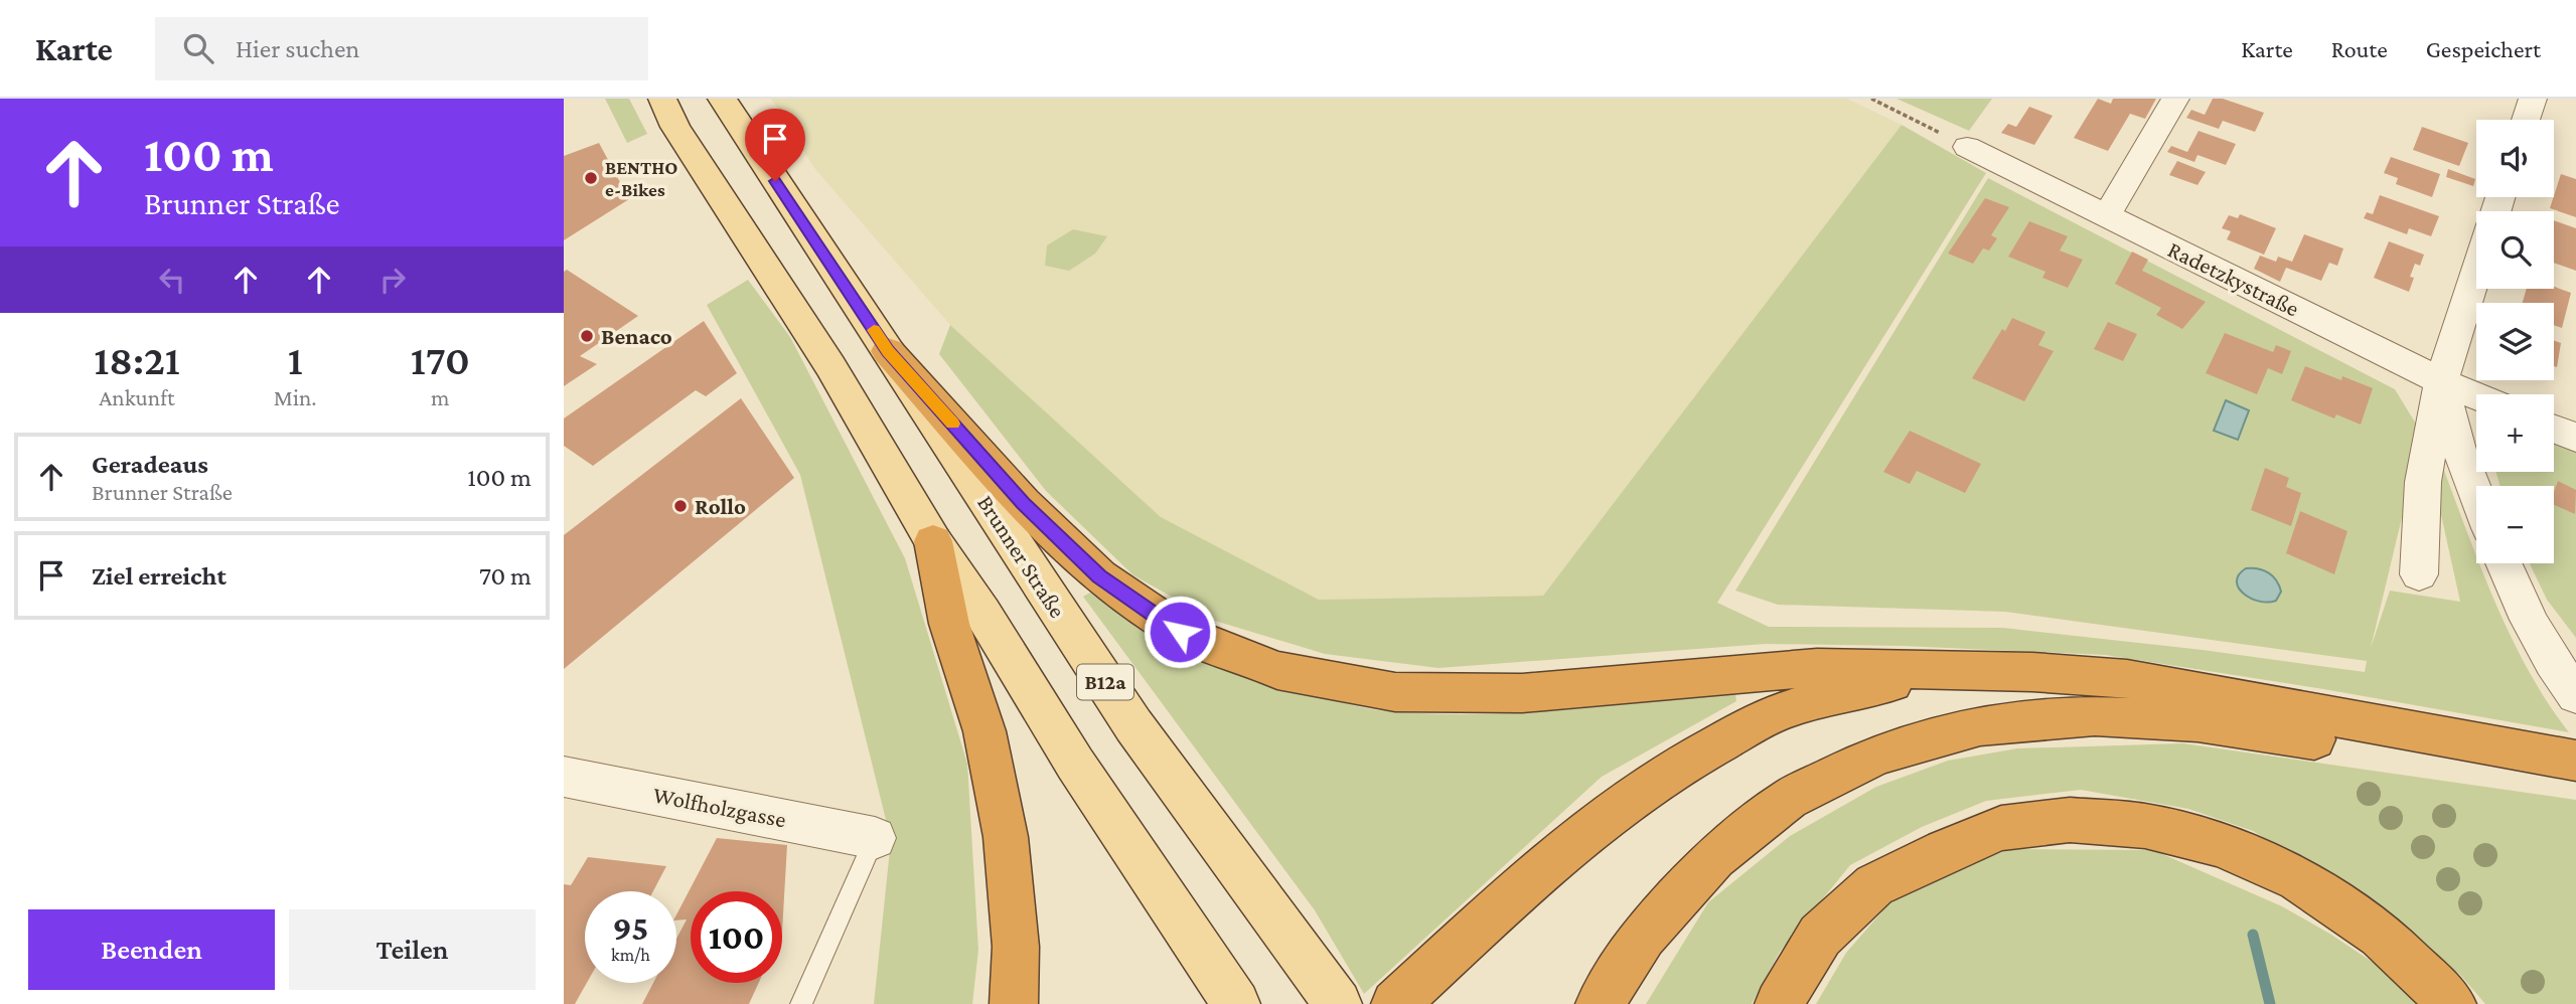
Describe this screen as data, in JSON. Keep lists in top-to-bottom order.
{
  "streets": {
    "main road": ["Brunner Straße", "B12a"],
    "street": ["Radetzkystraße", "Wolfholzgasse"]
  },
  "places": ["BENTHO e-Bikes", "Benaco", "Rollo"],
  "page": {
    "header": "Karte",
    "search": "Hier suchen",
    "nav": ["Karte", "Route", "Gespeichert"],
    "turn": ["100 m", "Brunner Straße"],
    "map_buttons": ["+", "−"],
    "eta": [
      "18:21",
      "Ankunft",
      "1",
      "Min.",
      "170",
      "m"
    ],
    "list": [
      {
        "name": "Geradeaus",
        "note": "Brunner Straße",
        "value": "100 m"
      },
      {
        "name": "Ziel erreicht",
        "value": "70 m"
      }
    ],
    "speed": "95 km/h",
    "limit": "100",
    "buttons": ["Beenden", "Teilen"]
  }
}
